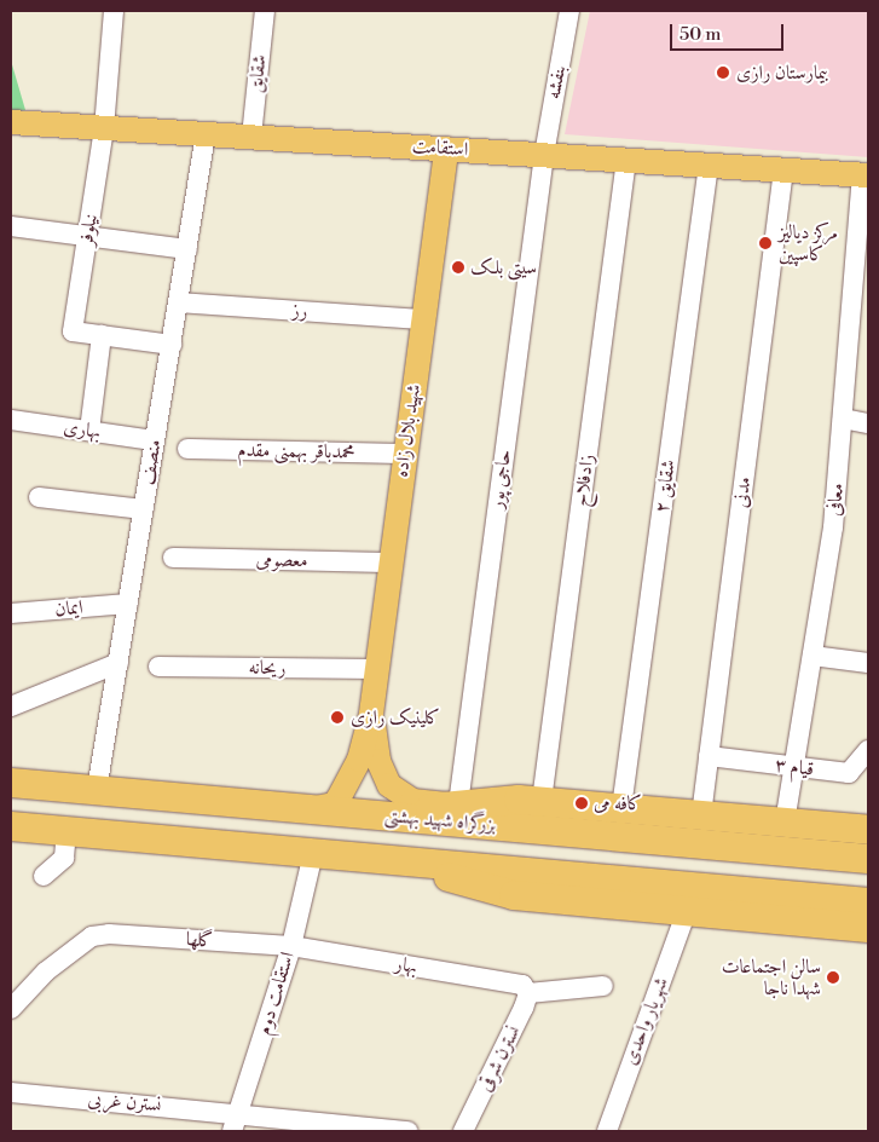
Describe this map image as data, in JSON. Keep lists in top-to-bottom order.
{
  "streets": {
    "highway": ["بزرگراه شهید بهشتی"],
    "main road": ["استقامت", "شهید بلال زاده"],
    "street": [
      "شقایق",
      "بنفشه",
      "نیلوفر",
      "رز",
      "بهاری",
      "محمدباقر بهمنی مقدم",
      "منصف",
      "حاجی پور",
      "زادفلاح",
      "شقایق ۲",
      "مدنی",
      "معافی",
      "معصومی",
      "ایمان",
      "ریحانه",
      "قیام ۳",
      "گلها",
      "بهار",
      "استقامت دوم",
      "شهریار واحدی",
      "نسترن شرقی",
      "نسترن غربی"
    ]
  },
  "crossings": [
    ["شقایق", "استقامت"],
    ["بنفشه", "استقامت"],
    ["بنفشه", "حاجی پور"],
    ["استقامت", "نیلوفر"],
    ["استقامت", "شهید بلال زاده"],
    ["استقامت", "منصف"],
    ["استقامت", "حاجی پور"],
    ["استقامت", "زادفلاح"],
    ["استقامت", "شقایق ۲"],
    ["استقامت", "مدنی"],
    ["استقامت", "معافی"],
    ["رز", "شهید بلال زاده"],
    ["رز", "منصف"],
    ["بهاری", "منصف"],
    ["شهید بلال زاده", "محمدباقر بهمنی مقدم"],
    ["شهید بلال زاده", "حاجی پور"],
    ["شهید بلال زاده", "معصومی"],
    ["شهید بلال زاده", "ریحانه"],
    ["شهید بلال زاده", "بزرگراه شهید بهشتی"],
    ["منصف", "ایمان"],
    ["منصف", "بزرگراه شهید بهشتی"],
    ["مدنی", "قیام ۳"],
    ["معافی", "قیام ۳"],
    ["گلها", "بهار"],
    ["گلها", "استقامت دوم"],
    ["بهار", "استقامت دوم"],
    ["بهار", "نسترن شرقی"],
    ["استقامت دوم", "نسترن غربی"]
  ],
  "places": [
    "بیمارستان رازی",
    "مرکز دیالیز کاسپین",
    "سیتی بلک",
    "کلینیک رازی",
    "کافه می",
    "سالن اجتماعات شهدا ناجا"
  ],
  "scale_bar": "50 m"
}
